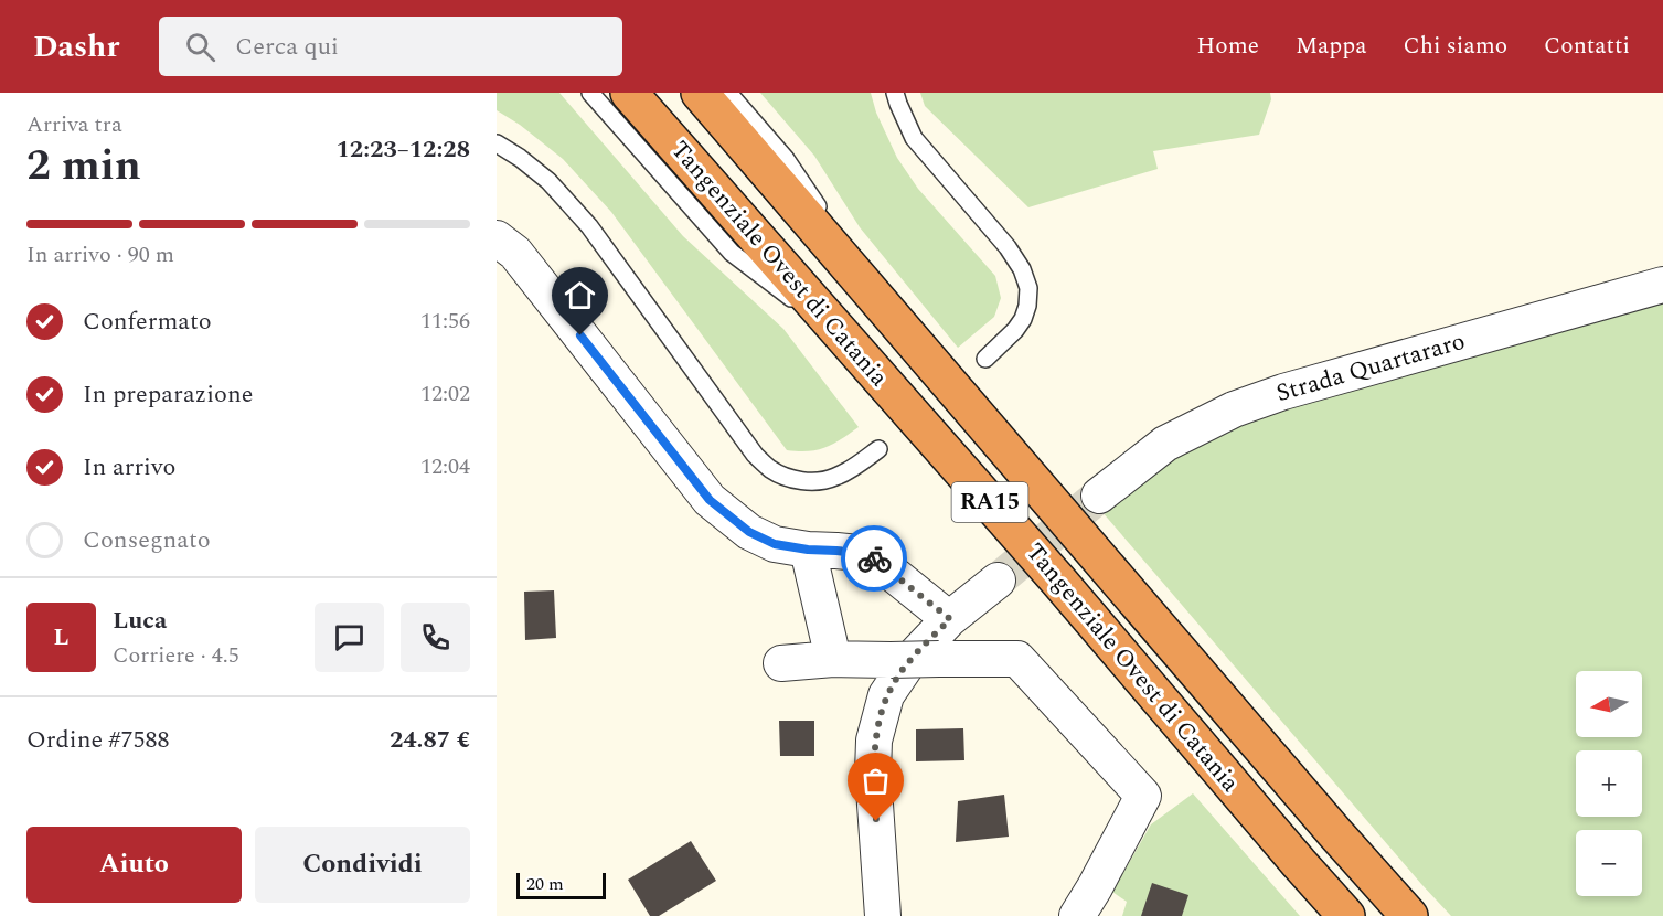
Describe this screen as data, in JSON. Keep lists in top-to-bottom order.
{
  "streets": {
    "highway": ["Tangenziale Ovest di Catania", "RA15"],
    "street": ["Strada Quartararo"]
  },
  "scale_bar": "20 m",
  "north": "left",
  "page": {
    "header": "Dashr",
    "search": "Cerca qui",
    "nav": [
      "Home",
      "Mappa",
      "Chi siamo",
      "Contatti"
    ],
    "heading": ["2 min", "Arriva tra", "12:23–12:28"],
    "panel": [
      "Luca",
      "Corriere · 4.5",
      "Ordine #7588",
      "24.87 €"
    ],
    "bar": "In arrivo · 90 m",
    "list": [
      ["Confermato", "11:56"],
      ["In preparazione", "12:02"],
      ["In arrivo", "12:04"],
      "Consegnato"
    ],
    "round": "L",
    "map_buttons": ["+", "−"],
    "buttons": ["Aiuto", "Condividi"],
    "scale": "20 m"
  }
}
